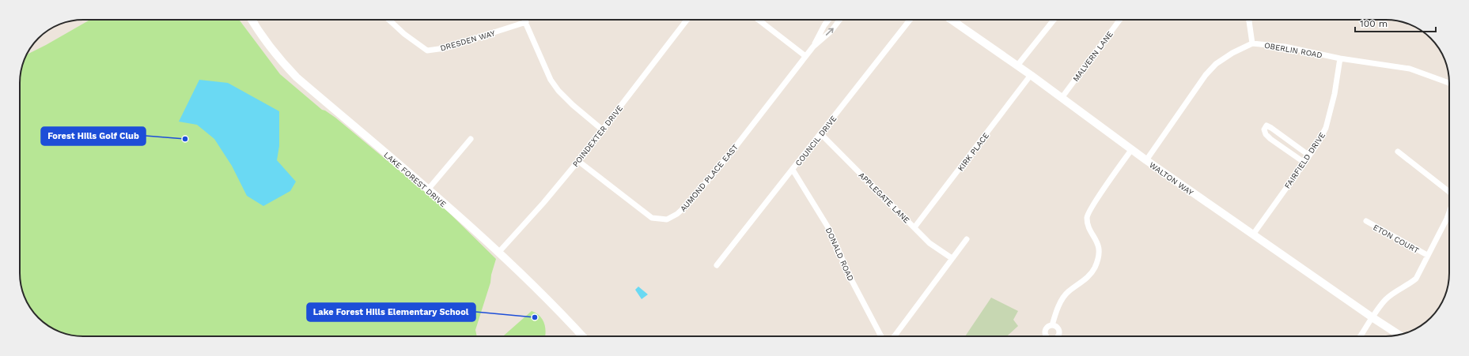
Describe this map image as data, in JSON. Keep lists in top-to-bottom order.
{
  "streets": {
    "main road": ["WALTON WAY", "LAKE FOREST DRIVE"],
    "street": [
      "DRESDEN WAY",
      "OBERLIN ROAD",
      "MALVERN LANE",
      "POINDEXTER DRIVE",
      "COUNCIL DRIVE",
      "KIRK PLACE",
      "FAIRFIELD DRIVE",
      "AUMOND PLACE EAST",
      "APPLEGATE LANE",
      "ETON COURT",
      "DONALD ROAD"
    ]
  },
  "crossings": [
    ["OBERLIN ROAD", "FAIRFIELD DRIVE"],
    ["MALVERN LANE", "WALTON WAY"],
    ["POINDEXTER DRIVE", "AUMOND PLACE EAST"],
    ["POINDEXTER DRIVE", "LAKE FOREST DRIVE"],
    ["COUNCIL DRIVE", "APPLEGATE LANE"],
    ["COUNCIL DRIVE", "DONALD ROAD"],
    ["KIRK PLACE", "WALTON WAY"],
    ["KIRK PLACE", "APPLEGATE LANE"],
    ["FAIRFIELD DRIVE", "WALTON WAY"]
  ],
  "places": ["Forest Hills Golf Club", "Lake Forest Hills Elementary School"],
  "scale_bar": "100 m"
}
